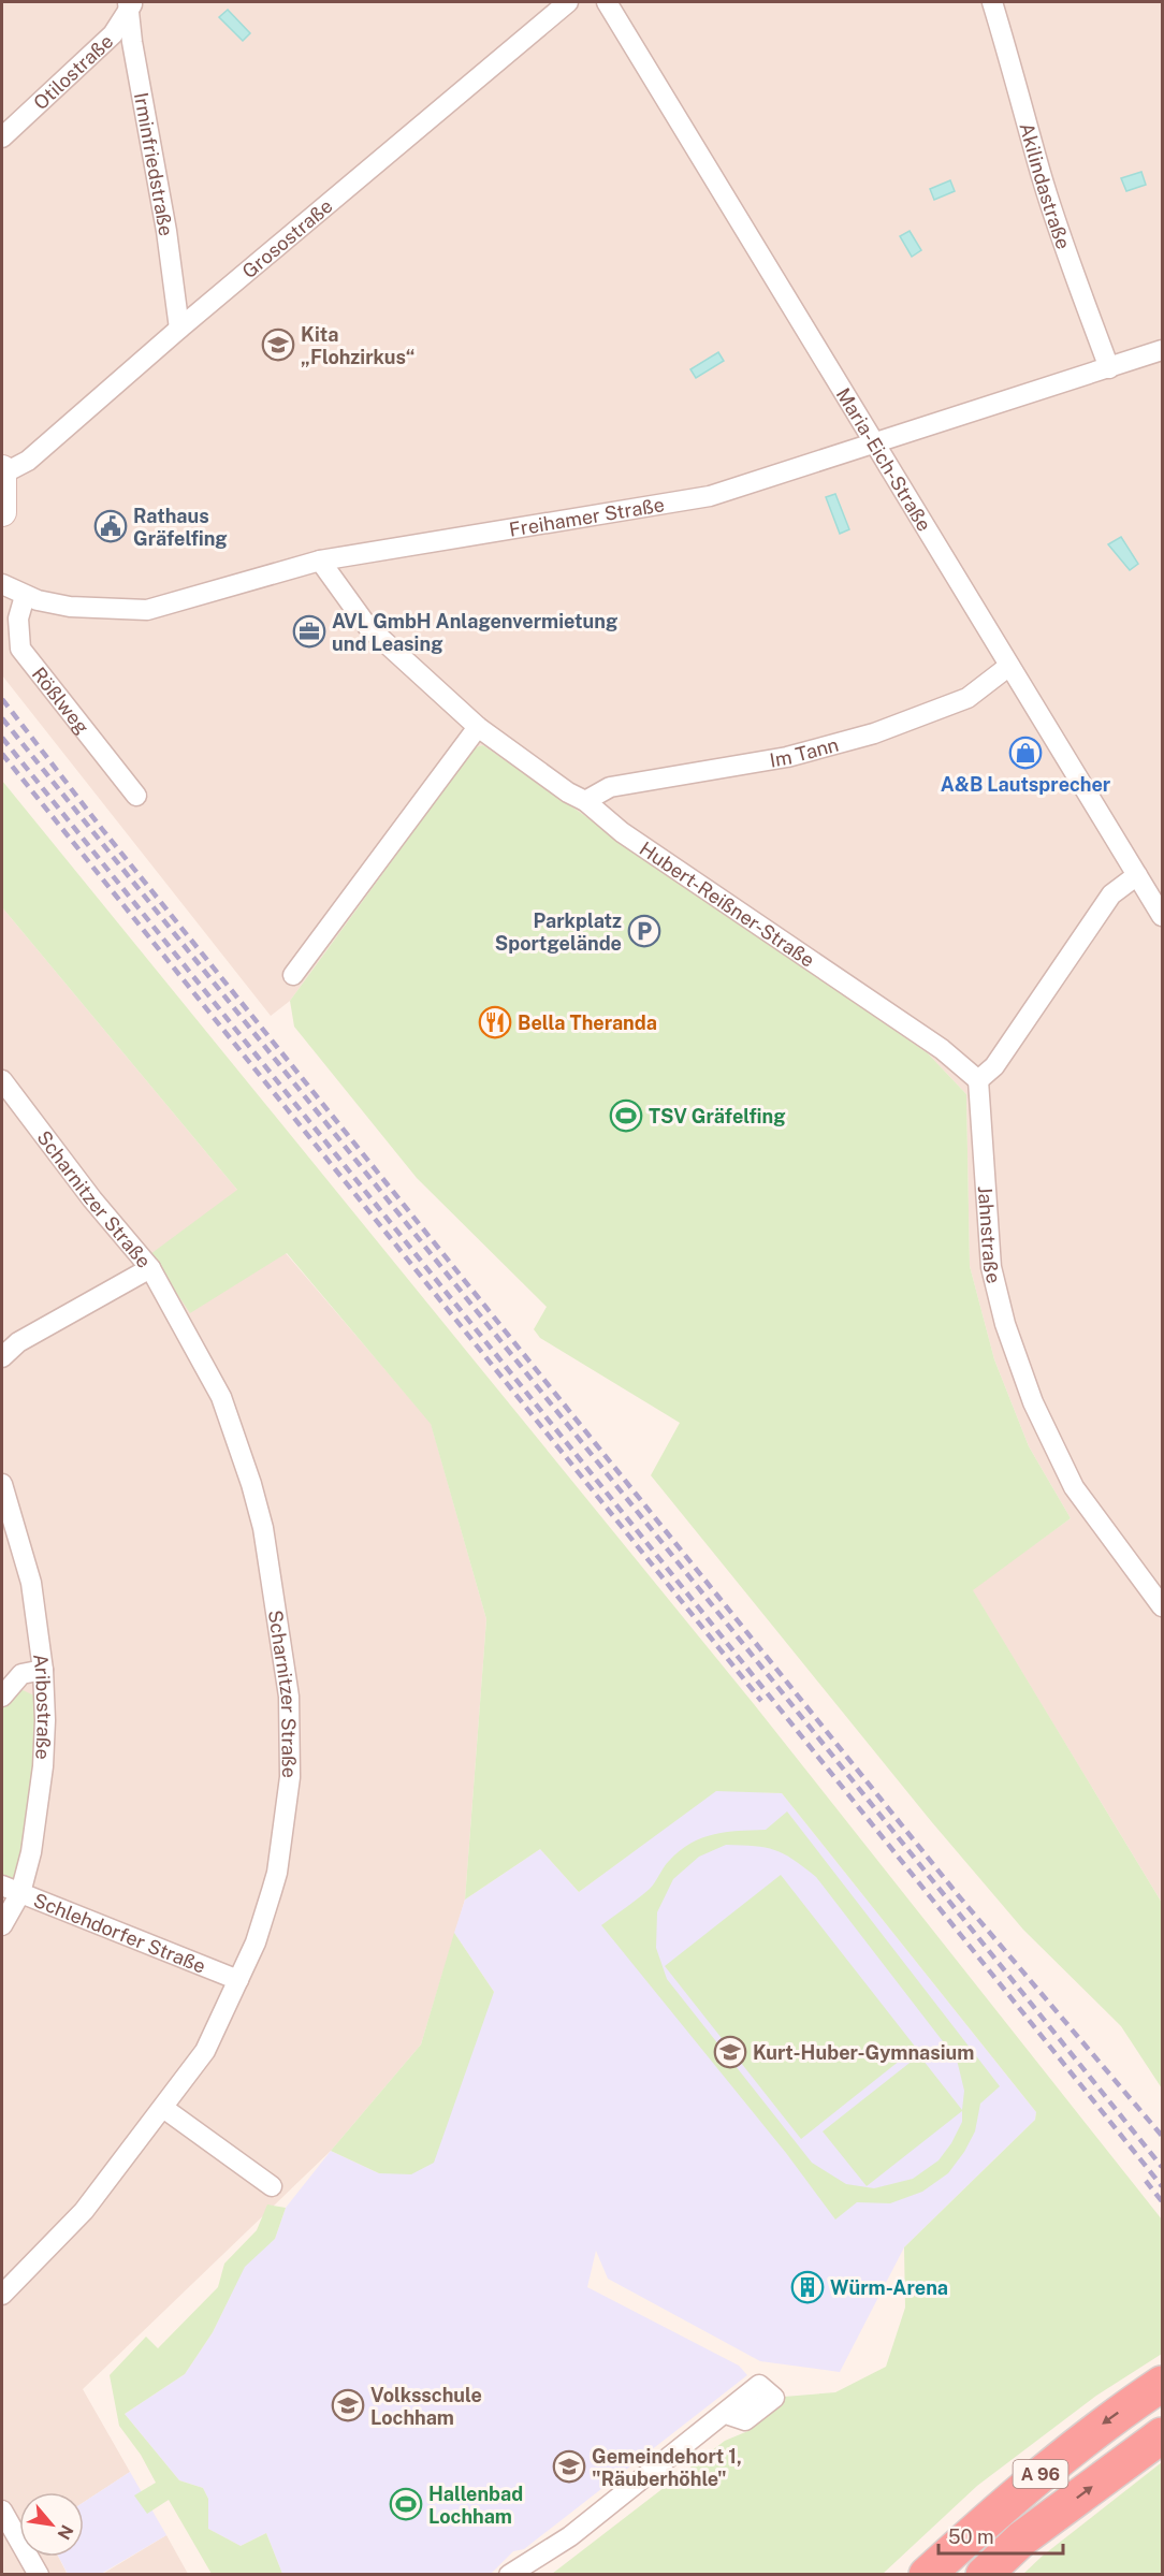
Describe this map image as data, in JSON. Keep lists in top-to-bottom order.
{
  "streets": {
    "highway": ["A 96"],
    "street": [
      "Otilostraße",
      "Irminfriedstraße",
      "Akilindastraße",
      "Grosostraße",
      "Maria-Eich-Straße",
      "Freihamer Straße",
      "Rößlweg",
      "Im Tann",
      "Hubert-Reißner-Straße",
      "Scharnitzer Straße",
      "Jahnstraße",
      "Aribostraße",
      "Schlehdorfer Straße"
    ]
  },
  "crossings": [
    ["Otilostraße", "Irminfriedstraße"],
    ["Irminfriedstraße", "Grosostraße"],
    ["Akilindastraße", "Freihamer Straße"],
    ["Maria-Eich-Straße", "Freihamer Straße"],
    ["Maria-Eich-Straße", "Im Tann"],
    ["Freihamer Straße", "Rößlweg"],
    ["Freihamer Straße", "Hubert-Reißner-Straße"],
    ["Im Tann", "Hubert-Reißner-Straße"],
    ["Hubert-Reißner-Straße", "Jahnstraße"],
    ["Scharnitzer Straße", "Schlehdorfer Straße"],
    ["Aribostraße", "Schlehdorfer Straße"]
  ],
  "places": {
    "school or university": [
      "Kita „Flohzirkus“",
      "Kurt-Huber-Gymnasium",
      "Volksschule Lochham",
      "Gemeindehort 1, \"Räuberhöhle\""
    ],
    "public building": ["Rathaus Gräfelfing"],
    "office": ["AVL GmbH Anlagenvermietung und Leasing"],
    "shop": ["A&B Lautsprecher"],
    "parking": ["Parkplatz Sportgelände"],
    "restaurant": ["Bella Theranda"],
    "sports": ["TSV Gräfelfing", "Hallenbad Lochham"],
    "building": ["Würm-Arena"]
  },
  "scale_bar": "50 m",
  "north": "bottom right"
}
